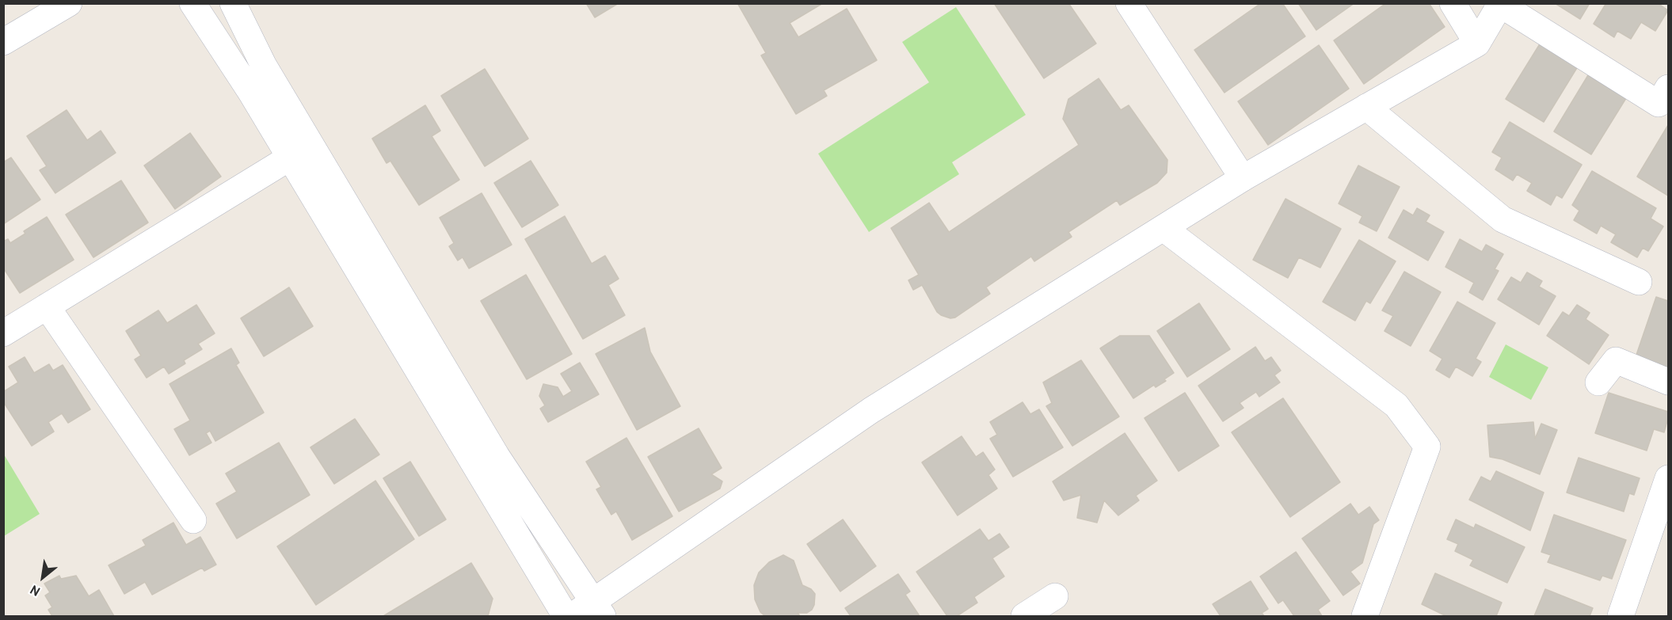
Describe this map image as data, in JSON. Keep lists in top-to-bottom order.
{
  "north": "bottom left"
}
